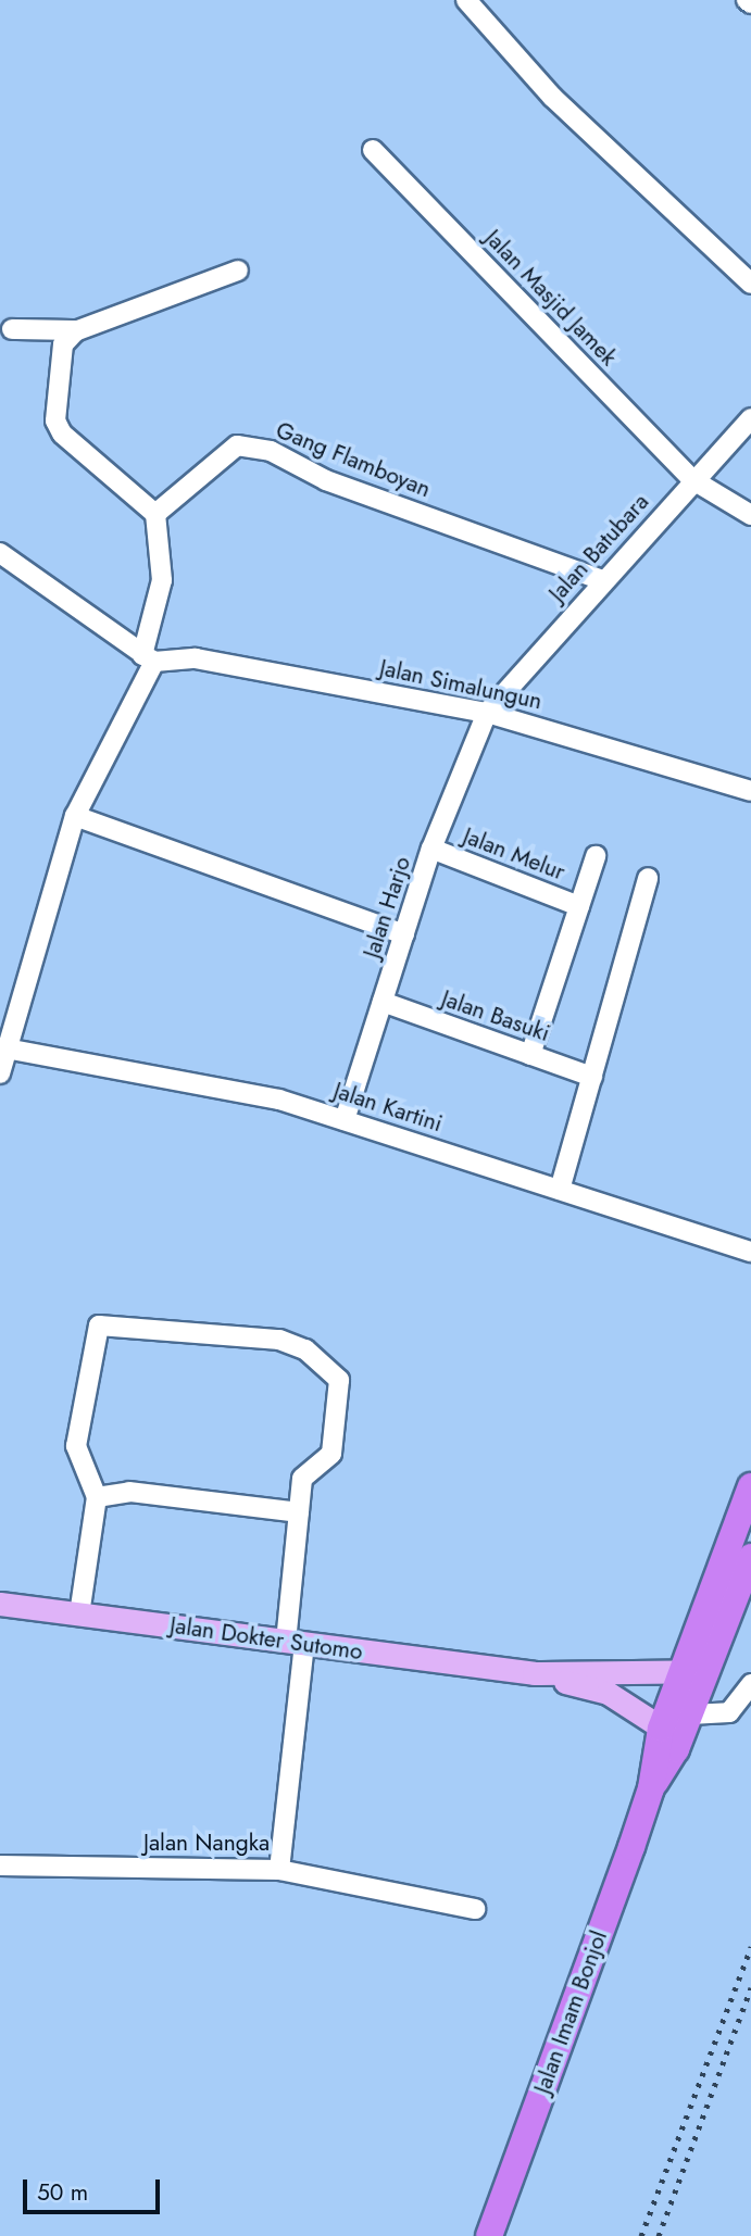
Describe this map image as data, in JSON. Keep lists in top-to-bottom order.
{
  "streets": {
    "highway": ["Jalan Imam Bonjol"],
    "main road": ["Jalan Dokter Sutomo"],
    "street": [
      "Jalan Masjid Jamek",
      "Gang Flamboyan",
      "Jalan Batubara",
      "Jalan Simalungun",
      "Jalan Melur",
      "Jalan Harjo",
      "Jalan Basuki",
      "Jalan Kartini",
      "Jalan Nangka"
    ]
  },
  "crossings": [
    ["Jalan Masjid Jamek", "Jalan Batubara"],
    ["Gang Flamboyan", "Jalan Batubara"],
    ["Jalan Batubara", "Jalan Simalungun"],
    ["Jalan Batubara", "Jalan Harjo"],
    ["Jalan Simalungun", "Jalan Harjo"],
    ["Jalan Melur", "Jalan Harjo"],
    ["Jalan Harjo", "Jalan Basuki"],
    ["Jalan Harjo", "Jalan Kartini"],
    ["Jalan Dokter Sutomo", "Jalan Nangka"],
    ["Jalan Dokter Sutomo", "Jalan Imam Bonjol"]
  ],
  "scale_bar": "50 m"
}
